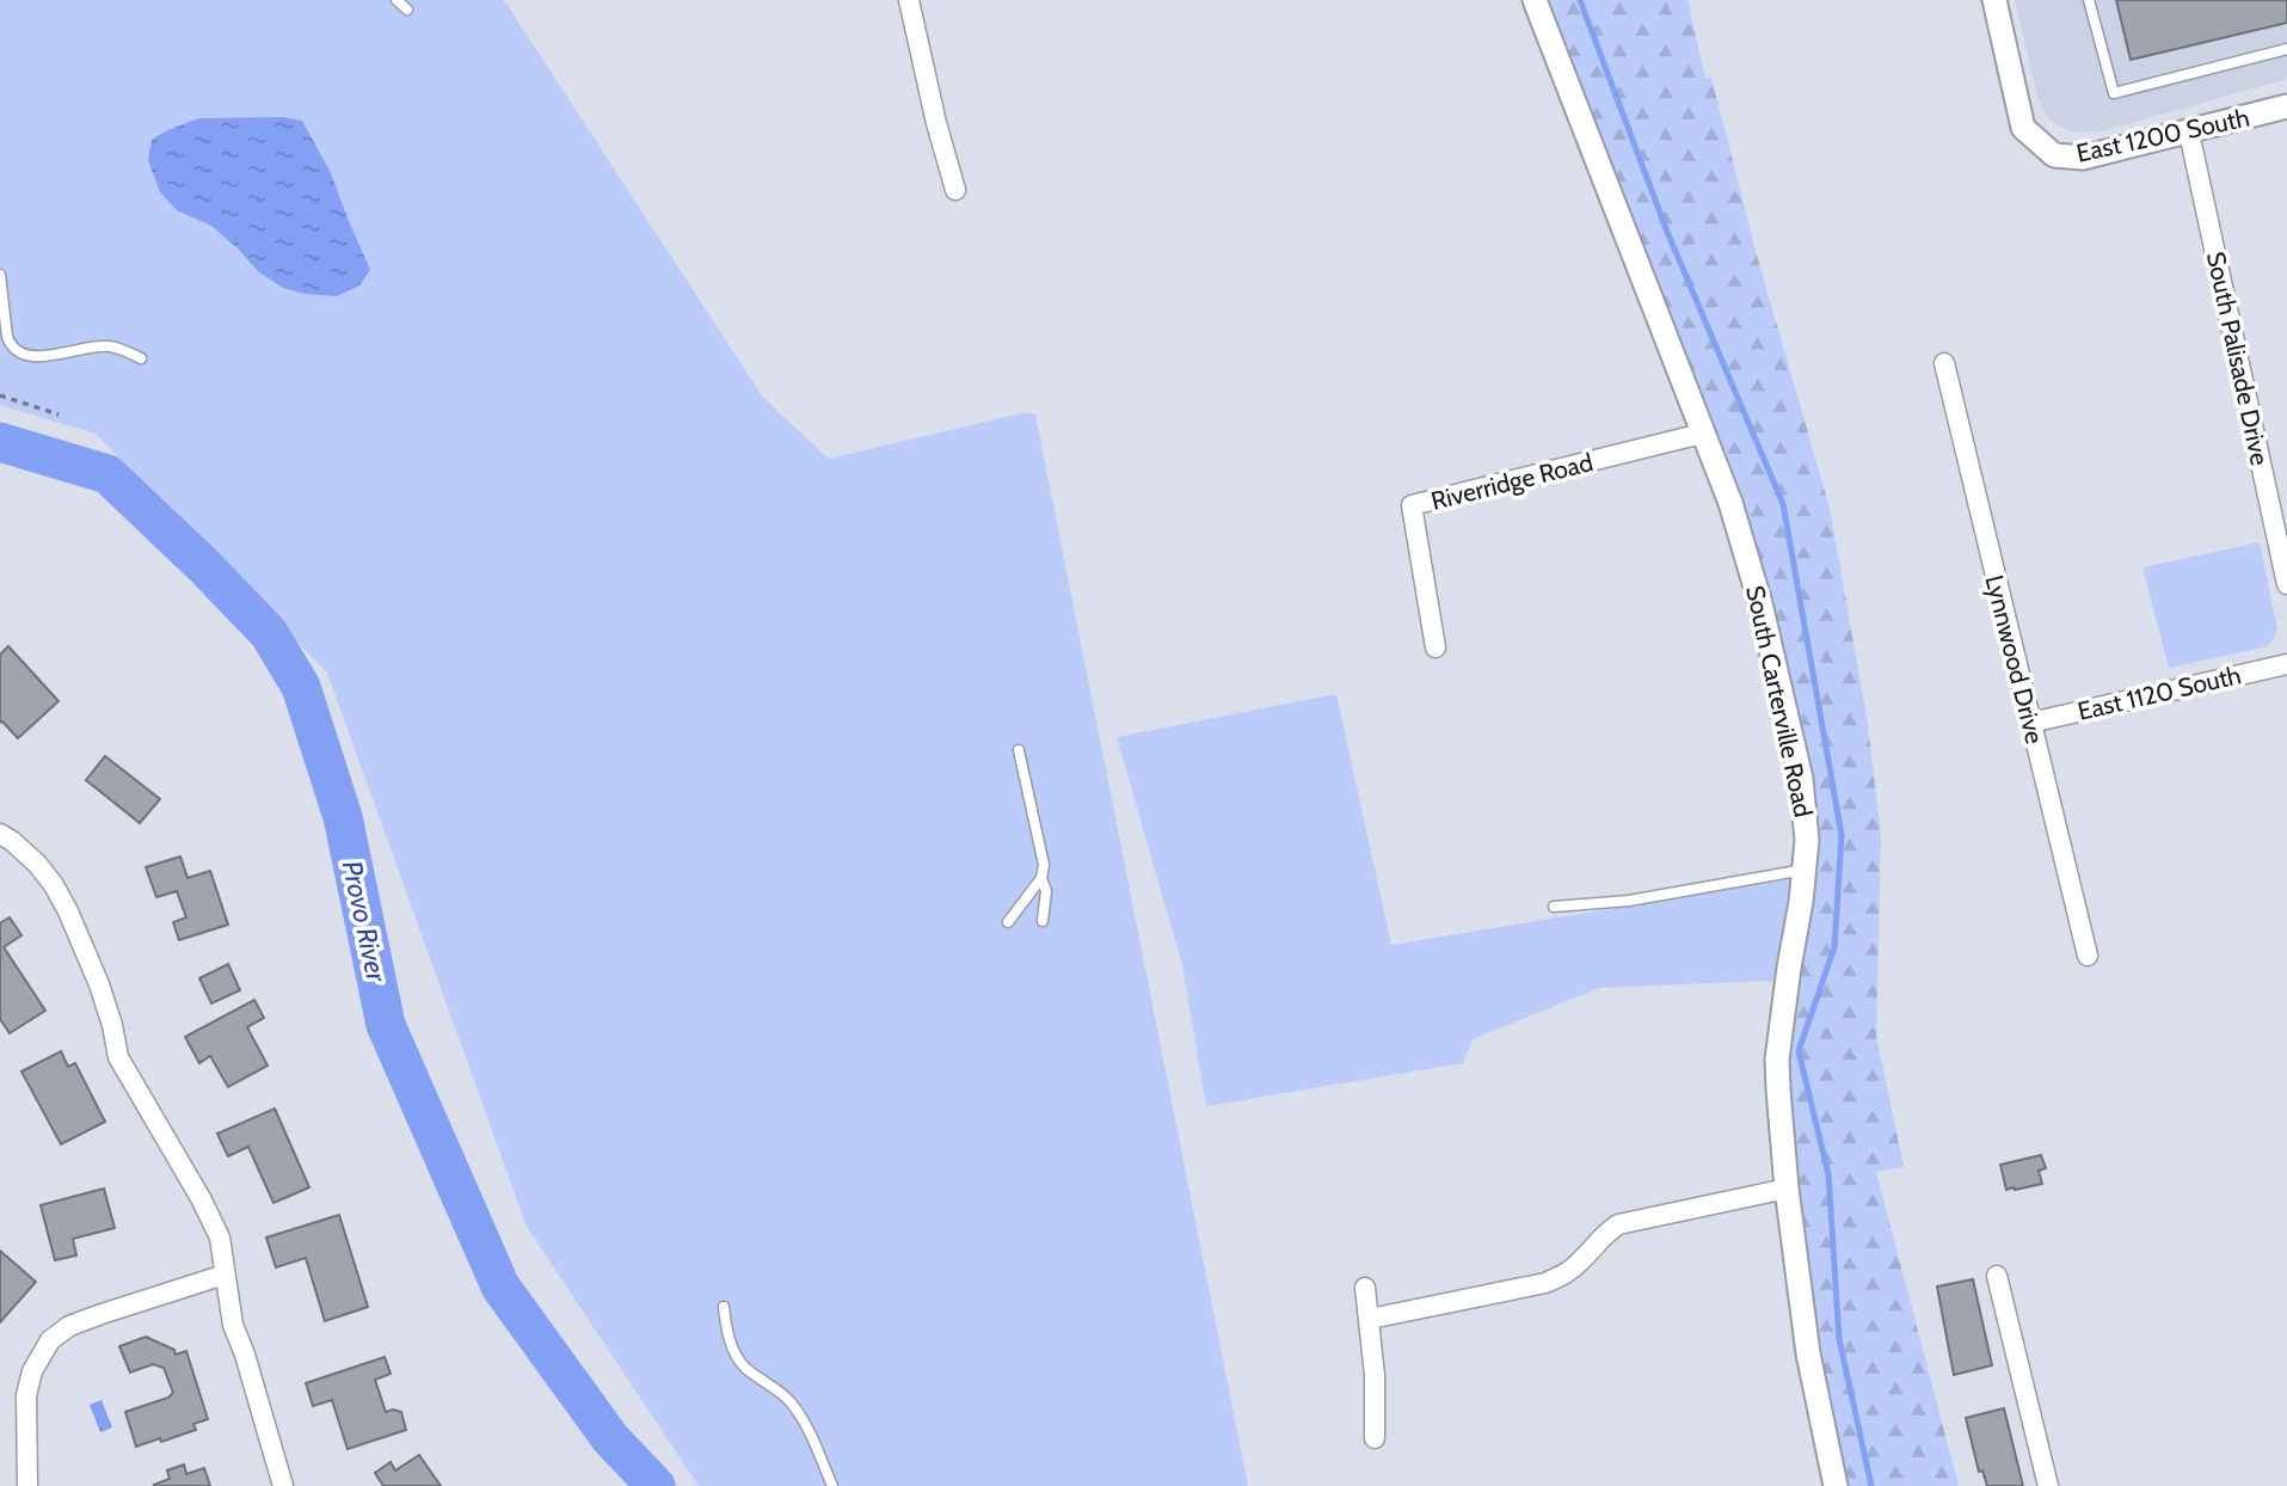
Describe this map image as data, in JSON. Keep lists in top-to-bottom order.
{
  "streets": {
    "street": [
      "East 1200 South",
      "South Palisade Drive",
      "Riverridge Road",
      "Lynnwood Drive",
      "East 1120 South",
      "South Carterville Road"
    ]
  },
  "crossings": [
    ["East 1200 South", "South Palisade Drive"],
    ["Riverridge Road", "South Carterville Road"],
    ["Lynnwood Drive", "East 1120 South"]
  ],
  "water": ["Provo River"]
}
